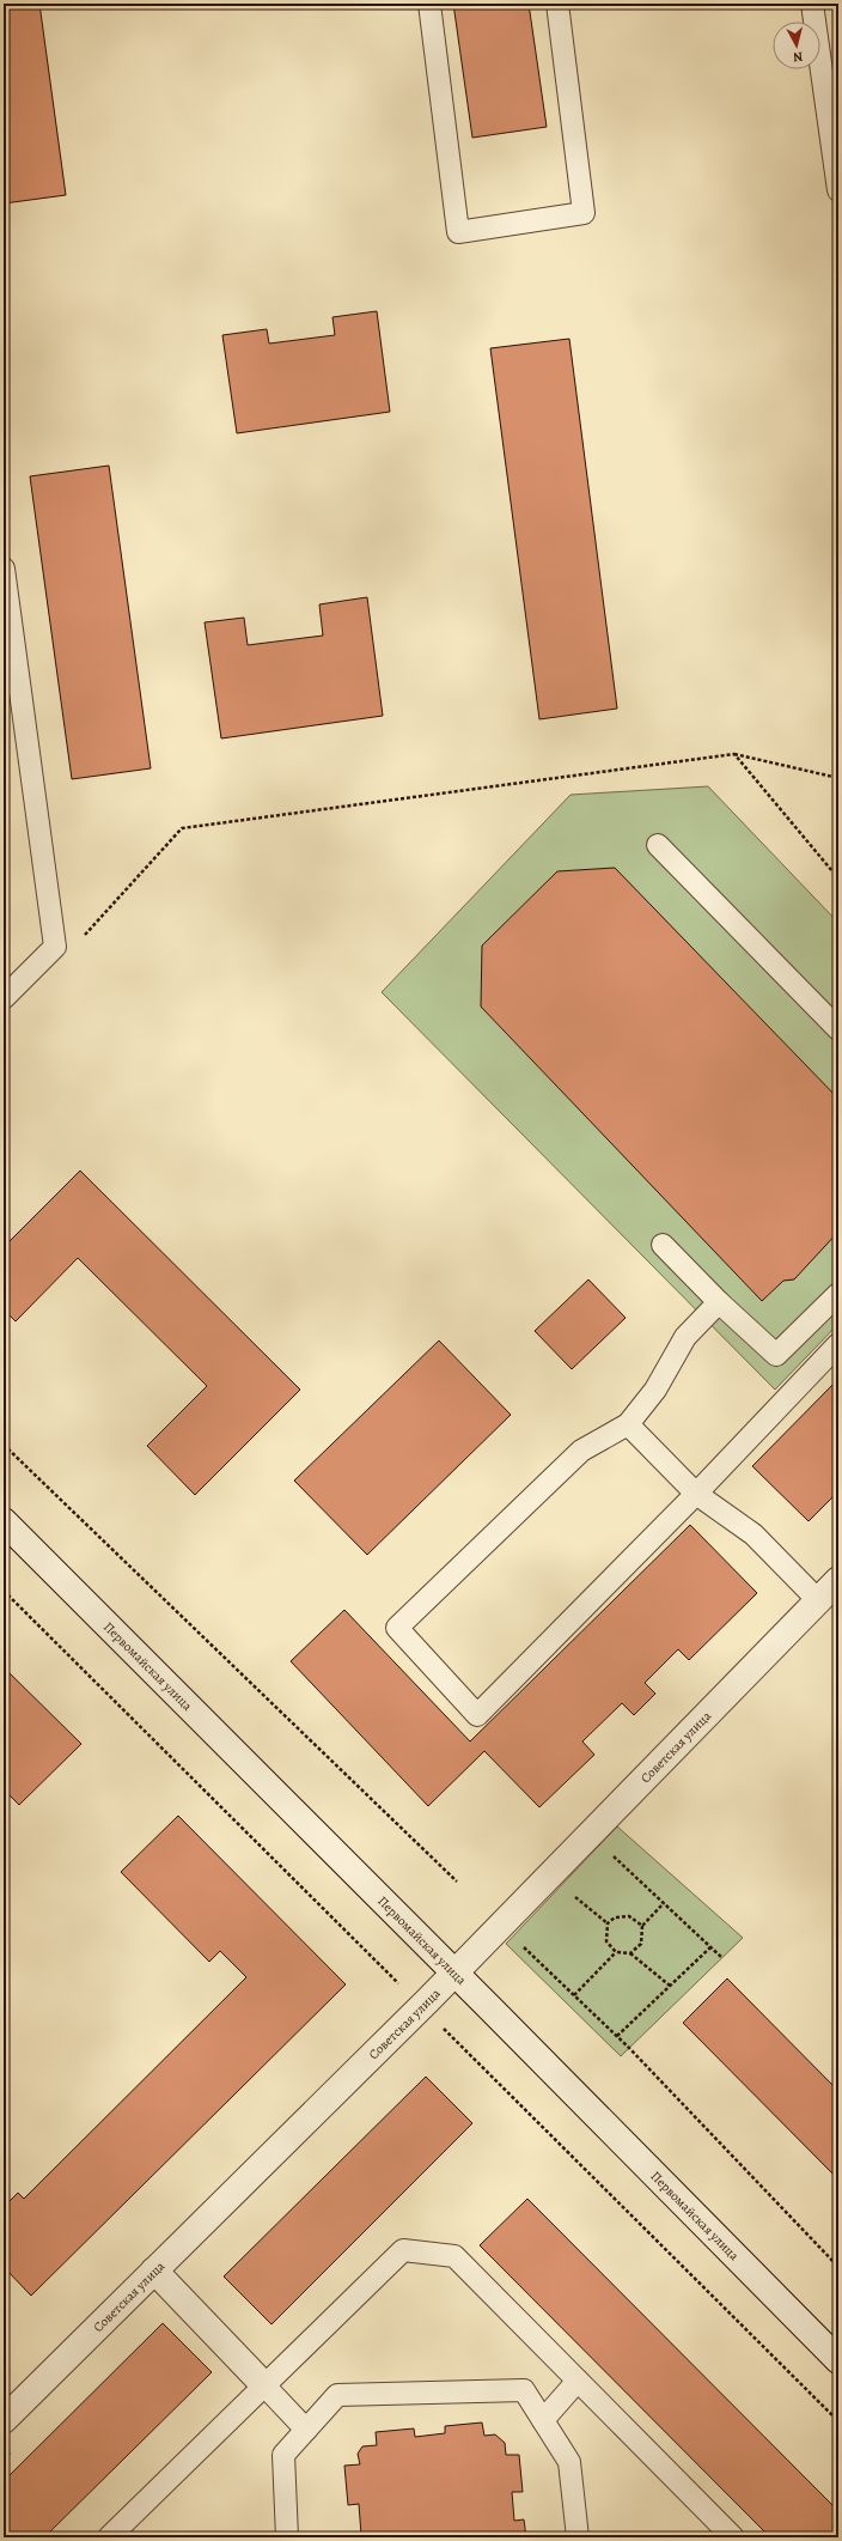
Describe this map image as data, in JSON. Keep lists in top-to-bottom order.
{
  "streets": {
    "street": ["Первомайская улица", "Советская улица"]
  },
  "crossings": [
    ["Первомайская улица", "Советская улица"]
  ],
  "north": "bottom"
}
